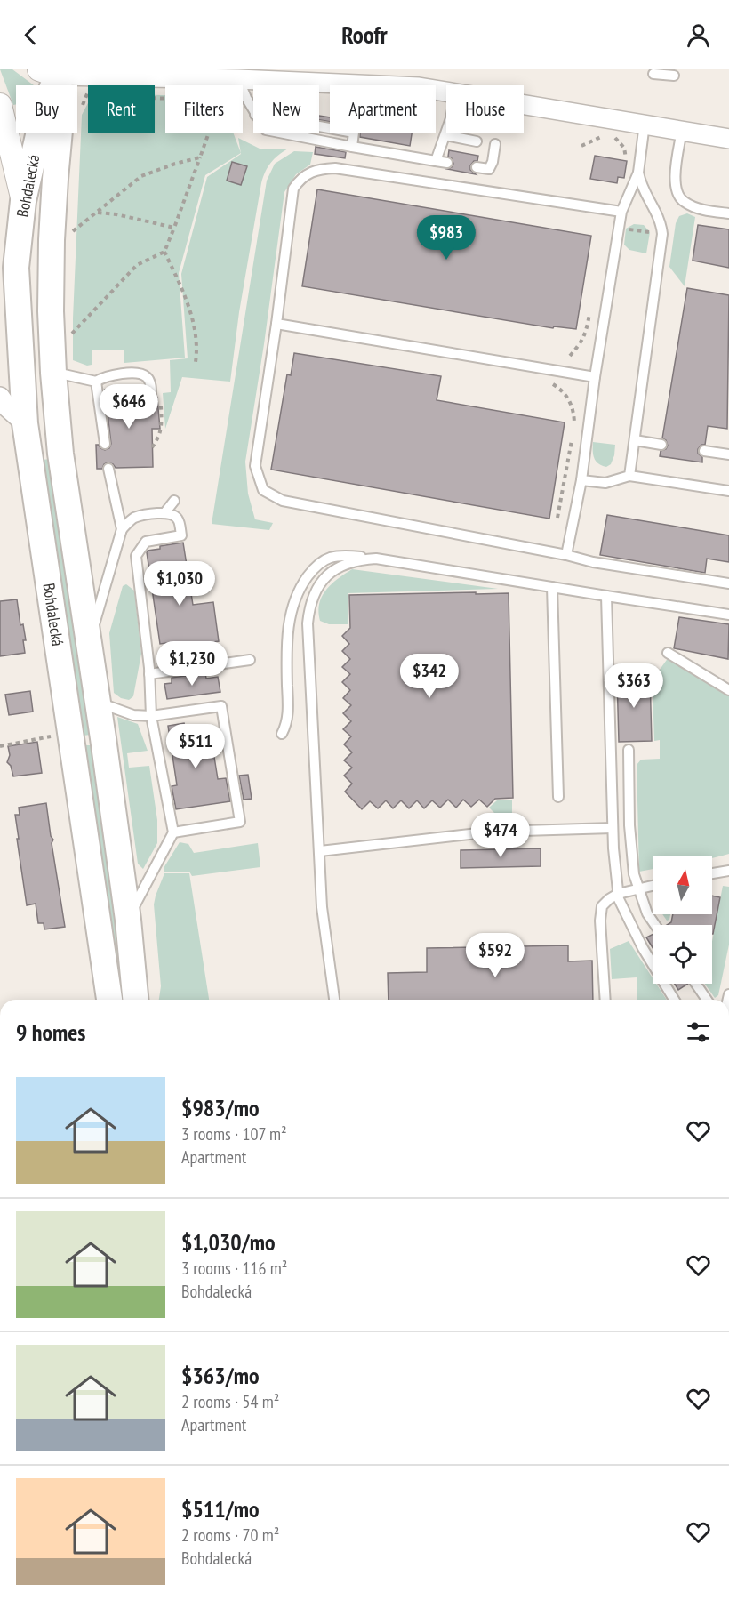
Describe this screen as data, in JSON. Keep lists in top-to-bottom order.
{
  "streets": {
    "main road": ["Bohdalecká"]
  },
  "north": "top",
  "page": {
    "header": "Roofr",
    "chip": [
      "Buy",
      "Rent",
      "Filters",
      "New",
      "Apartment",
      "House"
    ],
    "price": [
      "$983",
      "$646",
      "$1,030",
      "$1,230",
      "$342",
      "$363",
      "$511",
      "$474",
      "$592"
    ],
    "heading": "9 homes",
    "list": [
      {
        "name": "$983/mo",
        "note": "3 rooms · 107 m² · Apartment"
      },
      {
        "name": "$1,030/mo",
        "note": "3 rooms · 116 m² · Bohdalecká"
      },
      {
        "name": "$363/mo",
        "note": "2 rooms · 54 m² · Apartment"
      },
      {
        "name": "$511/mo",
        "note": "2 rooms · 70 m² · Bohdalecká"
      }
    ]
  }
}
